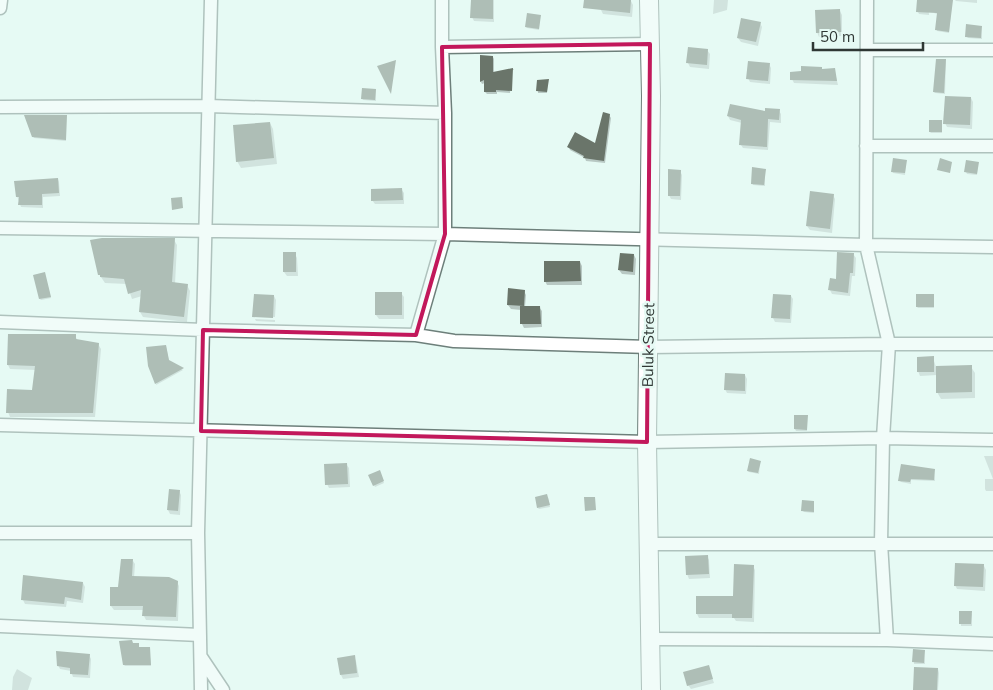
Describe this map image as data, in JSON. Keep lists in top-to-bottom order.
{
  "streets": {
    "street": ["Buluk Street"]
  },
  "scale_bar": "50 m"
}
